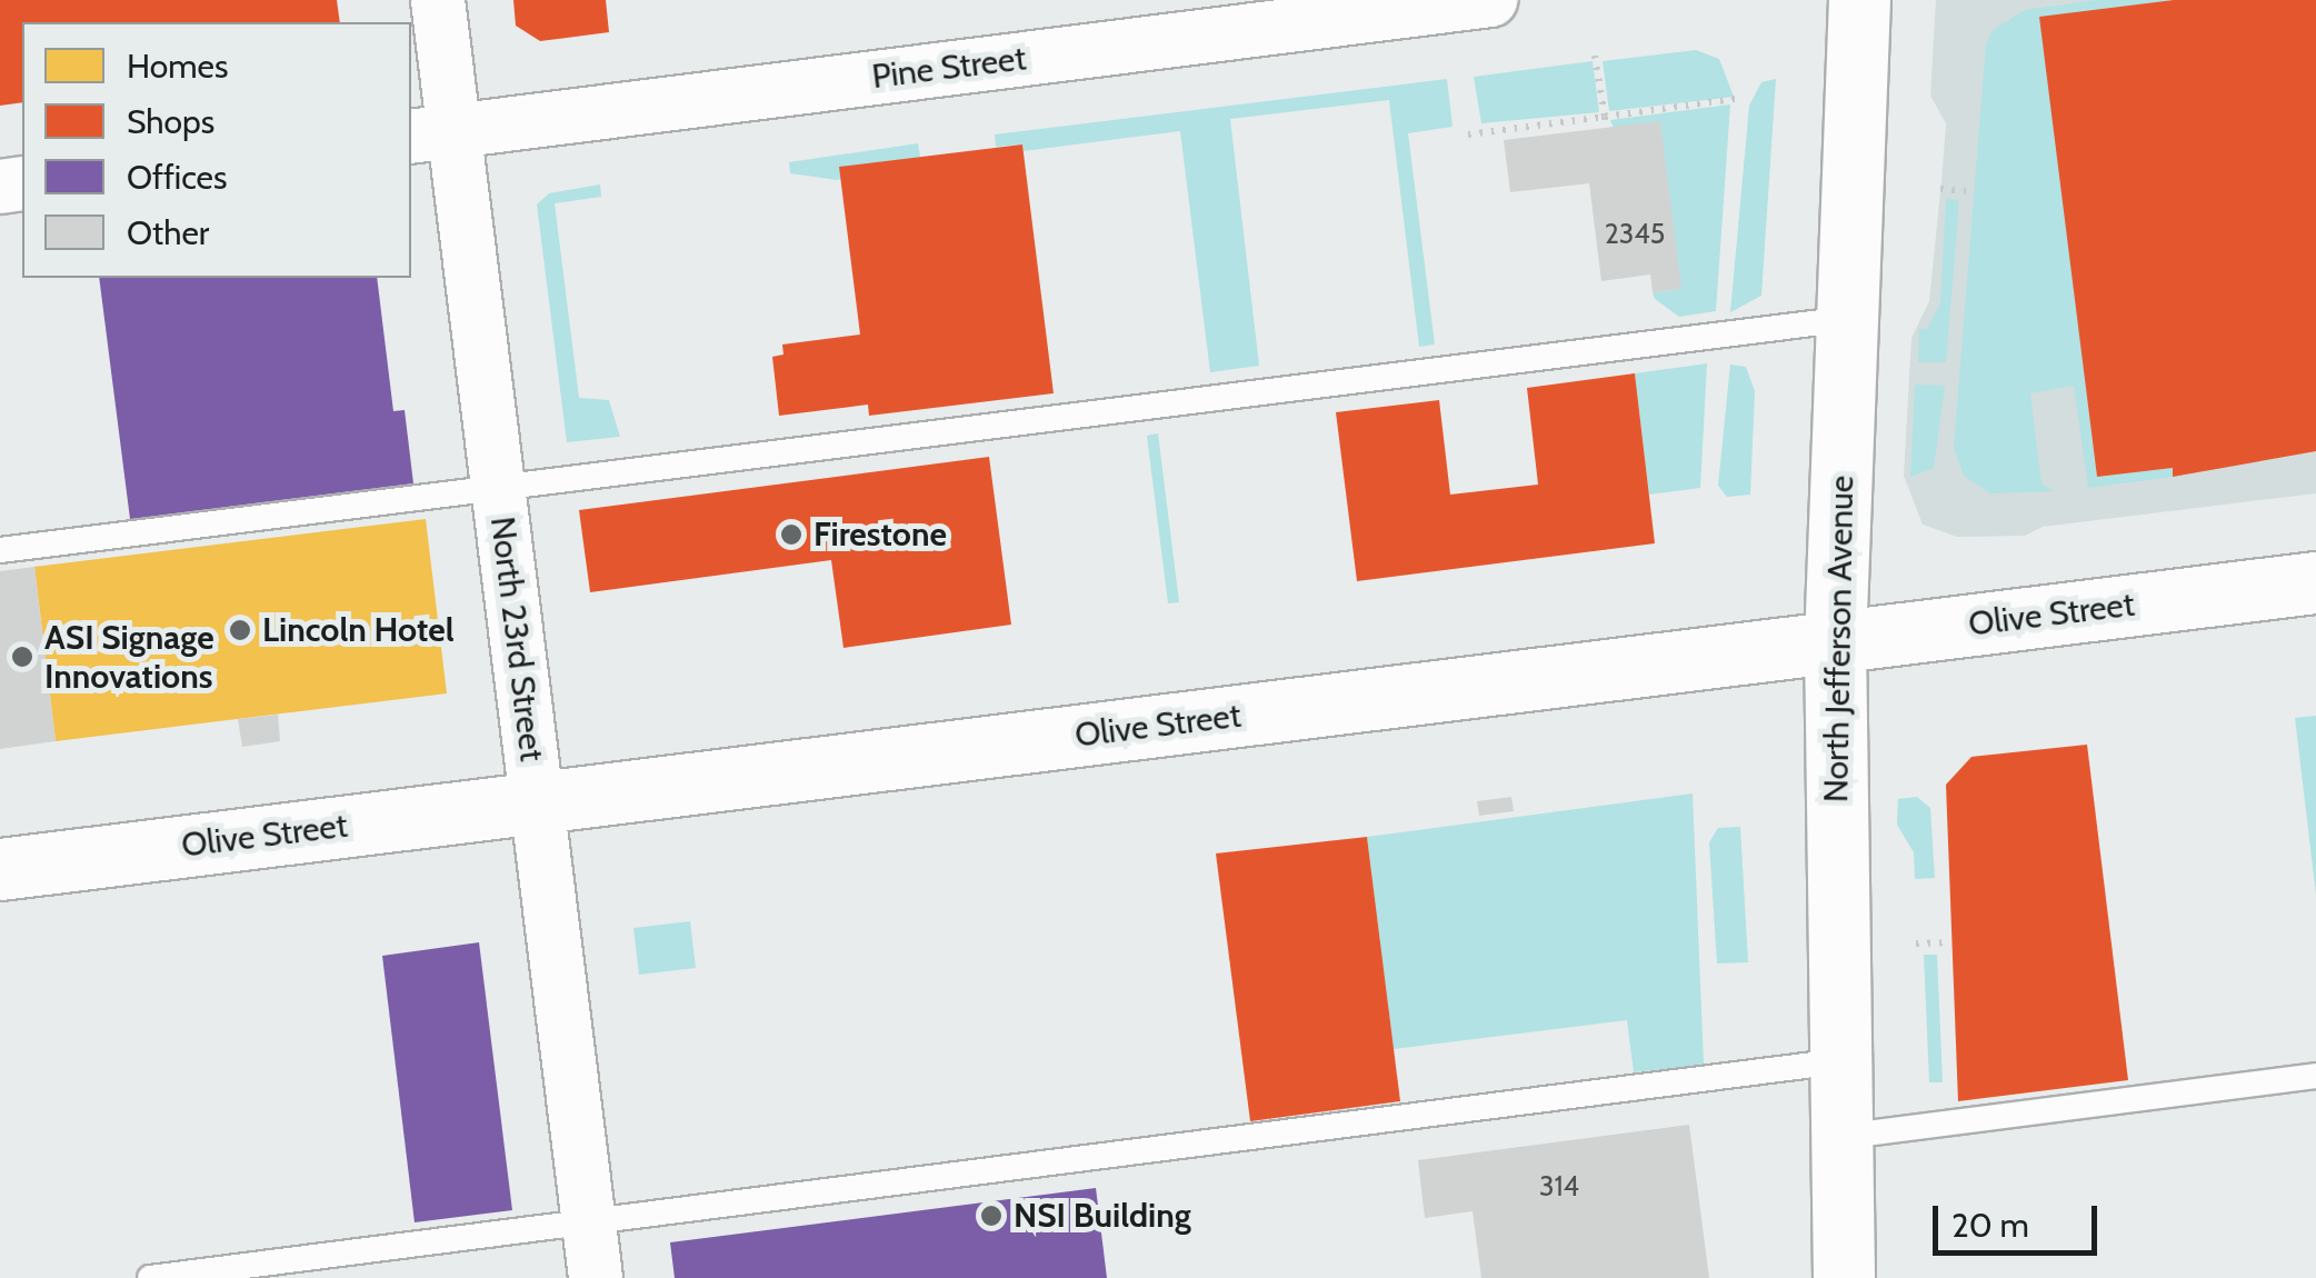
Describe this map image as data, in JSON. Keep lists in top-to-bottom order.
{
  "streets": {
    "main road": ["Olive Street", "North Jefferson Avenue"],
    "street": ["Pine Street", "North 23rd Street"]
  },
  "crossings": [
    ["Pine Street", "North 23rd Street"],
    ["Olive Street", "North 23rd Street"],
    ["Olive Street", "North Jefferson Avenue"]
  ],
  "places": [
    "Firestone",
    "Lincoln Hotel",
    "ASI Signage Innovations",
    "NSI Building"
  ],
  "house_numbers": ["2345", "314"],
  "legend": [
    "Homes",
    "Shops",
    "Offices",
    "Other"
  ],
  "scale_bar": "20 m"
}
